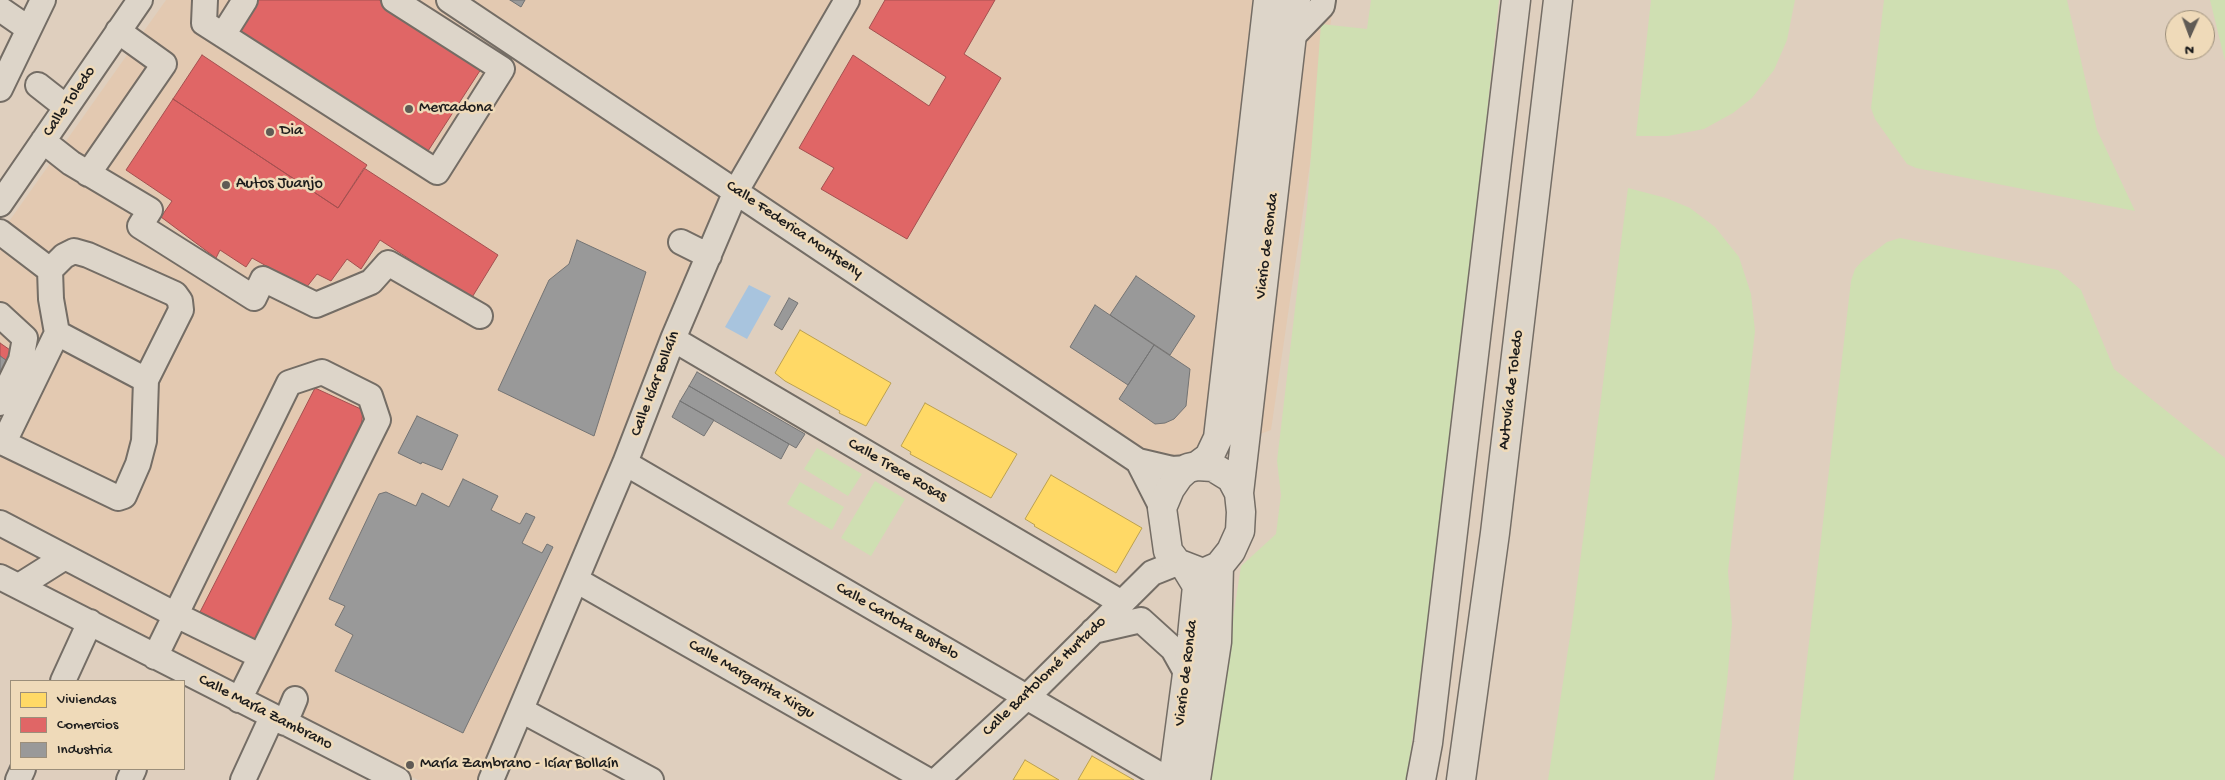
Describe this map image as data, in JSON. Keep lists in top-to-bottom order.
{
  "streets": {
    "main road": ["Viario de Ronda", "Autovía de Toledo"],
    "street": [
      "Calle Toledo",
      "Calle Federica Montseny",
      "Calle Icíar Bollaín",
      "Calle Trece Rosas",
      "Calle Carlota Bustelo",
      "Calle Bartolomé Hurtado",
      "Calle Margarita Xirgu",
      "Calle María Zambrano"
    ]
  },
  "crossings": [
    ["Calle Federica Montseny", "Viario de Ronda"],
    ["Calle Federica Montseny", "Calle Icíar Bollaín"],
    ["Calle Federica Montseny", "Calle Bartolomé Hurtado"],
    ["Viario de Ronda", "Calle Carlota Bustelo"],
    ["Viario de Ronda", "Calle Bartolomé Hurtado"],
    ["Calle Icíar Bollaín", "Calle Trece Rosas"],
    ["Calle Icíar Bollaín", "Calle Carlota Bustelo"],
    ["Calle Icíar Bollaín", "Calle Margarita Xirgu"],
    ["Calle Trece Rosas", "Calle Bartolomé Hurtado"],
    ["Calle Carlota Bustelo", "Calle Bartolomé Hurtado"]
  ],
  "places": [
    "Mercadona",
    "Dia",
    "Autos Juanjo",
    "María Zambrano - Icíar Bollaín"
  ],
  "legend": ["Viviendas", "Comercios", "Industria"],
  "north": "bottom"
}
